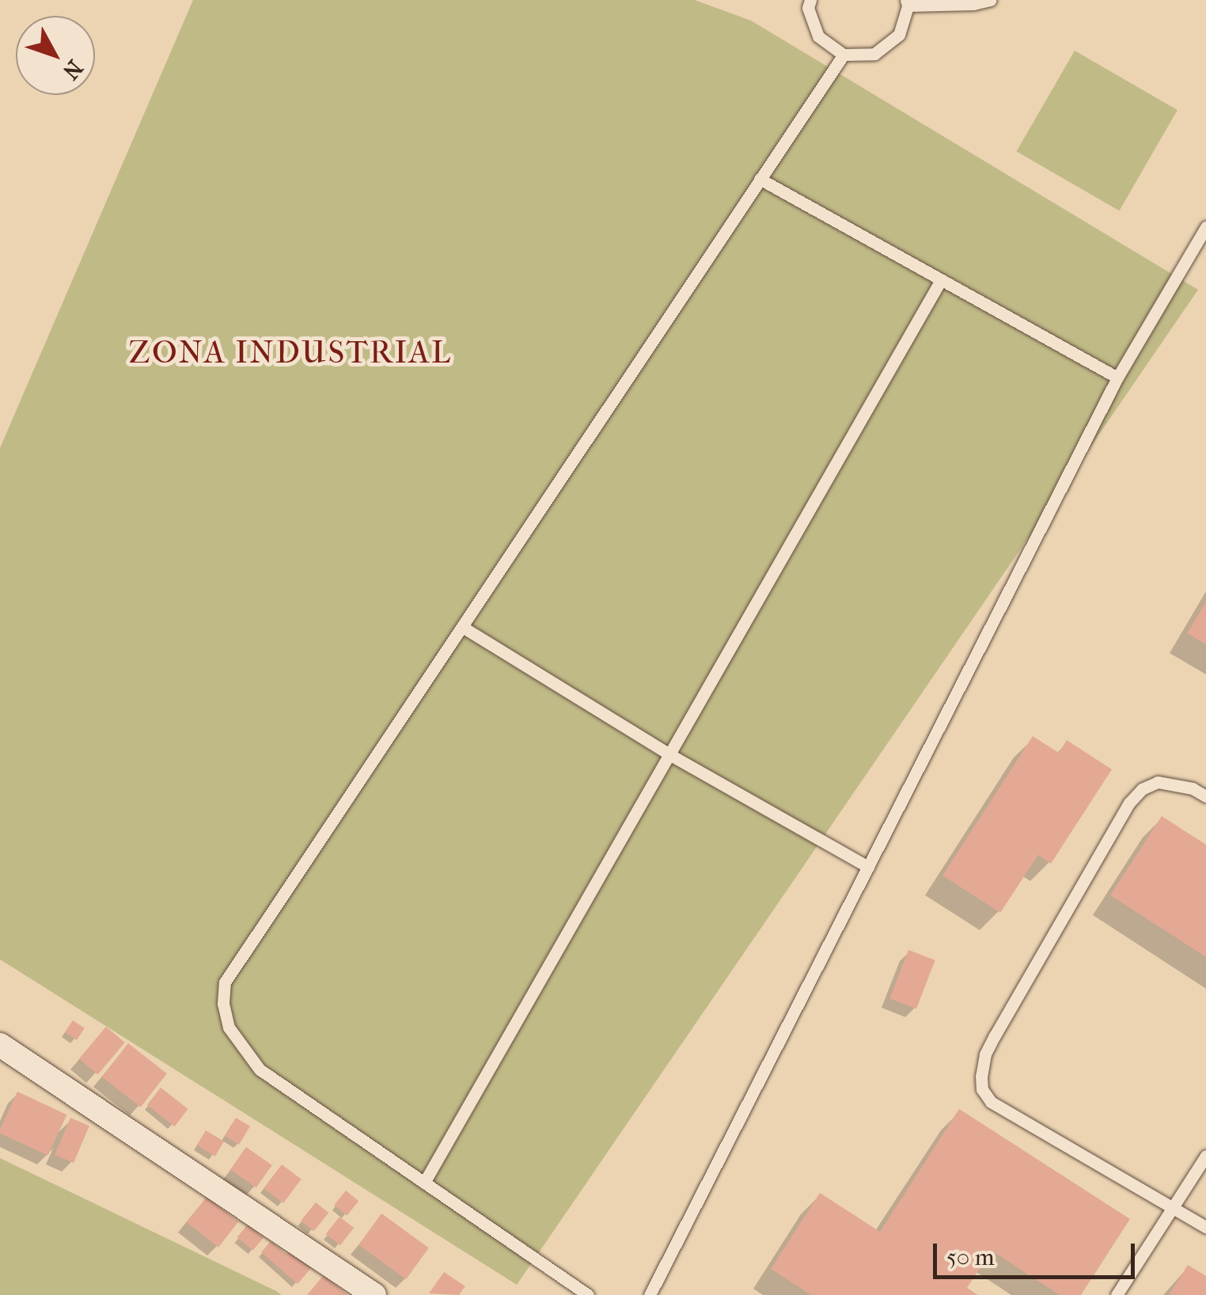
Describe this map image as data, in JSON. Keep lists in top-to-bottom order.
{
  "districts": ["ZONA INDUSTRIAL"],
  "scale_bar": "50 m",
  "north": "bottom right"
}
